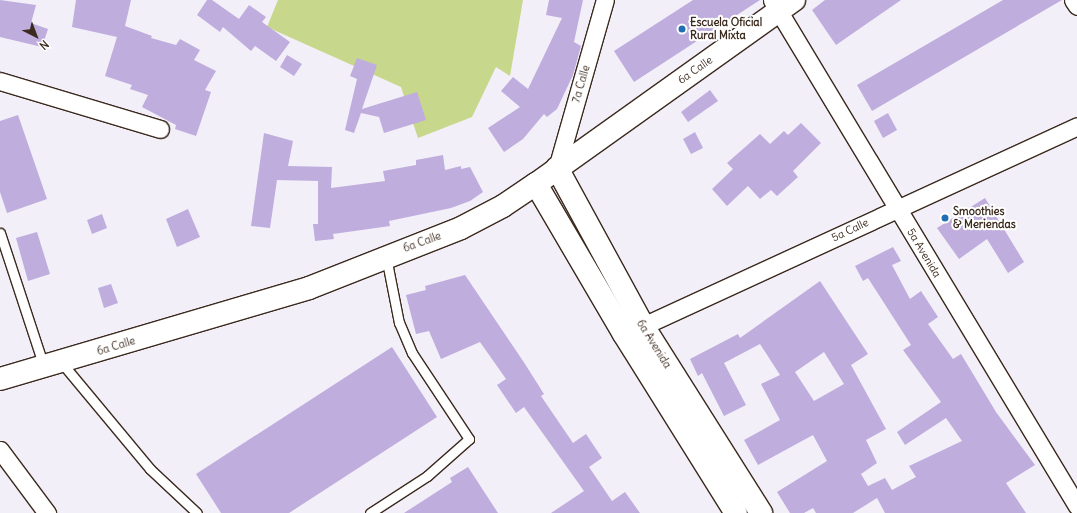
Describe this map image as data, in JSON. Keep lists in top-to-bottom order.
{
  "streets": {
    "main road": ["6a Calle", "6a Avenida"],
    "street": ["7a Calle", "5a Calle", "5a Avenida"]
  },
  "crossings": [
    ["6a Calle", "7a Calle"],
    ["6a Calle", "5a Avenida"],
    ["6a Calle", "6a Avenida"],
    ["7a Calle", "6a Avenida"],
    ["5a Calle", "5a Avenida"],
    ["5a Calle", "6a Avenida"]
  ],
  "places": ["Escuela Oficial Rural Mixta", "Smoothies & Meriendas"],
  "north": "bottom right"
}
